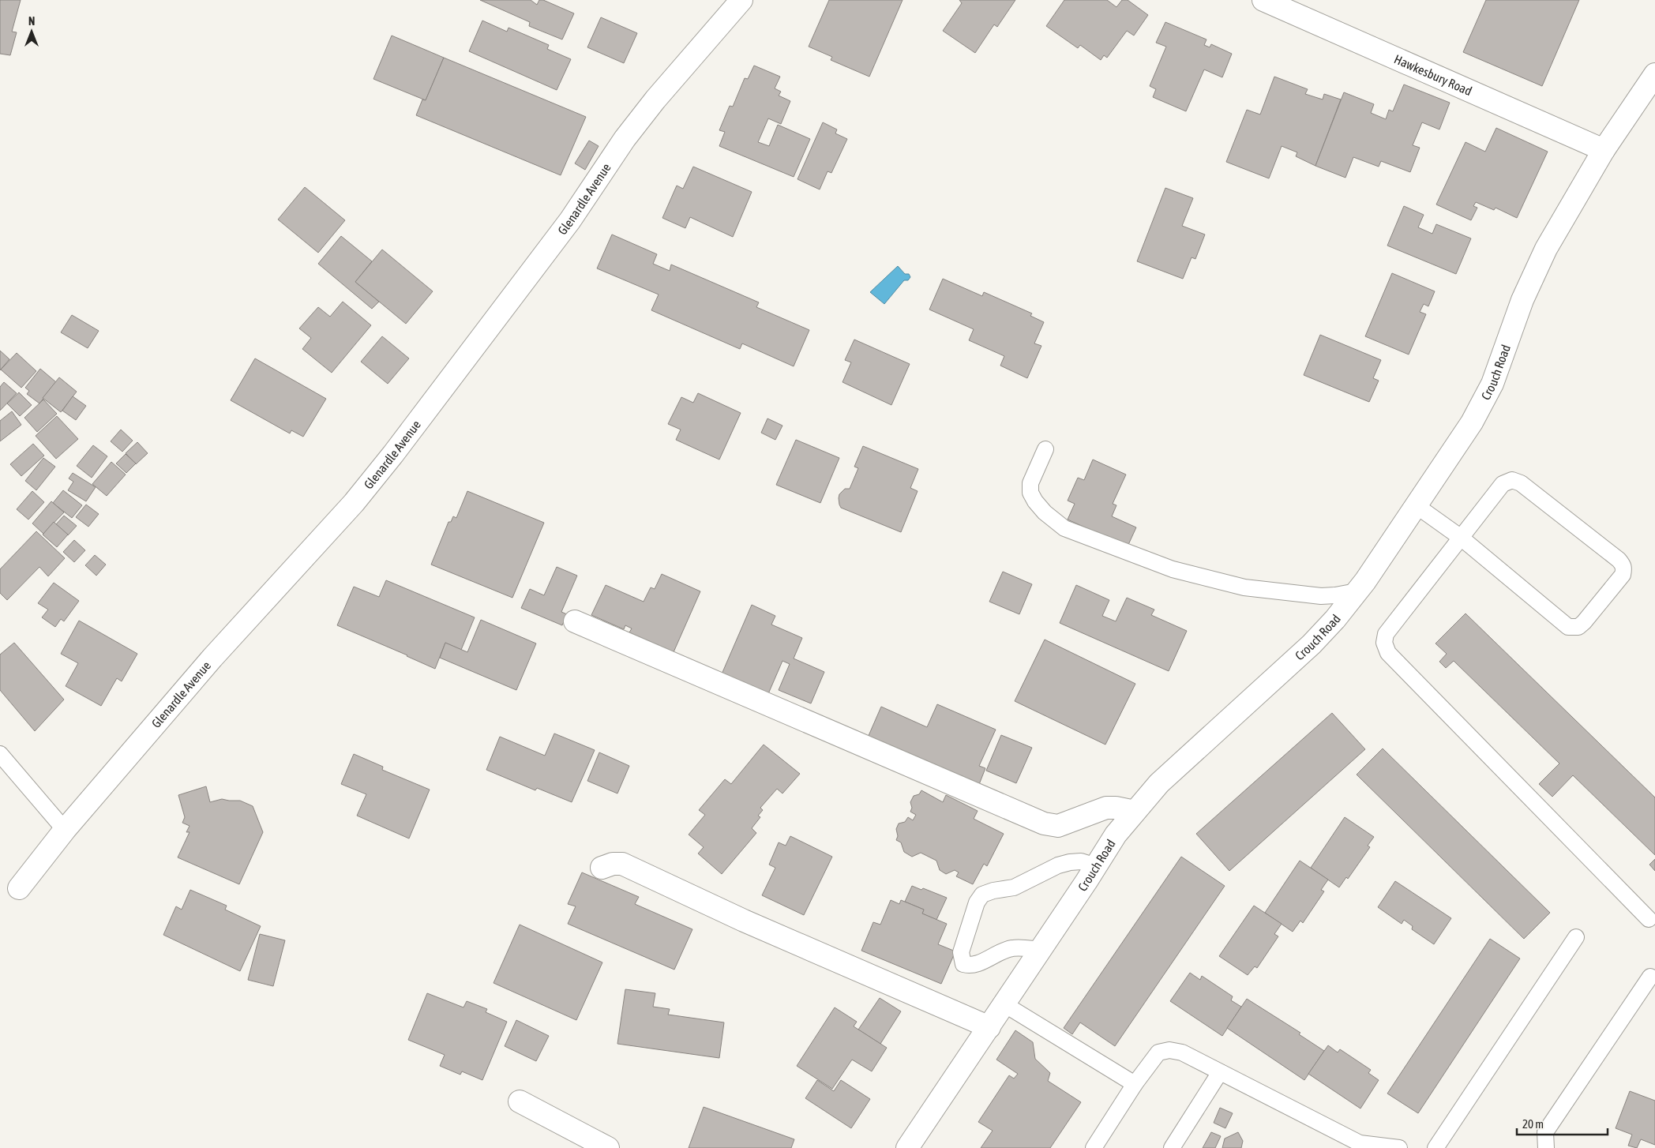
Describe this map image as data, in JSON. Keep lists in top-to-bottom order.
{
  "streets": {
    "street": ["Hawkesbury Road", "Glenardle Avenue", "Crouch Road"]
  },
  "crossings": [
    ["Hawkesbury Road", "Crouch Road"]
  ],
  "scale_bar": "20 m",
  "north": "top"
}
